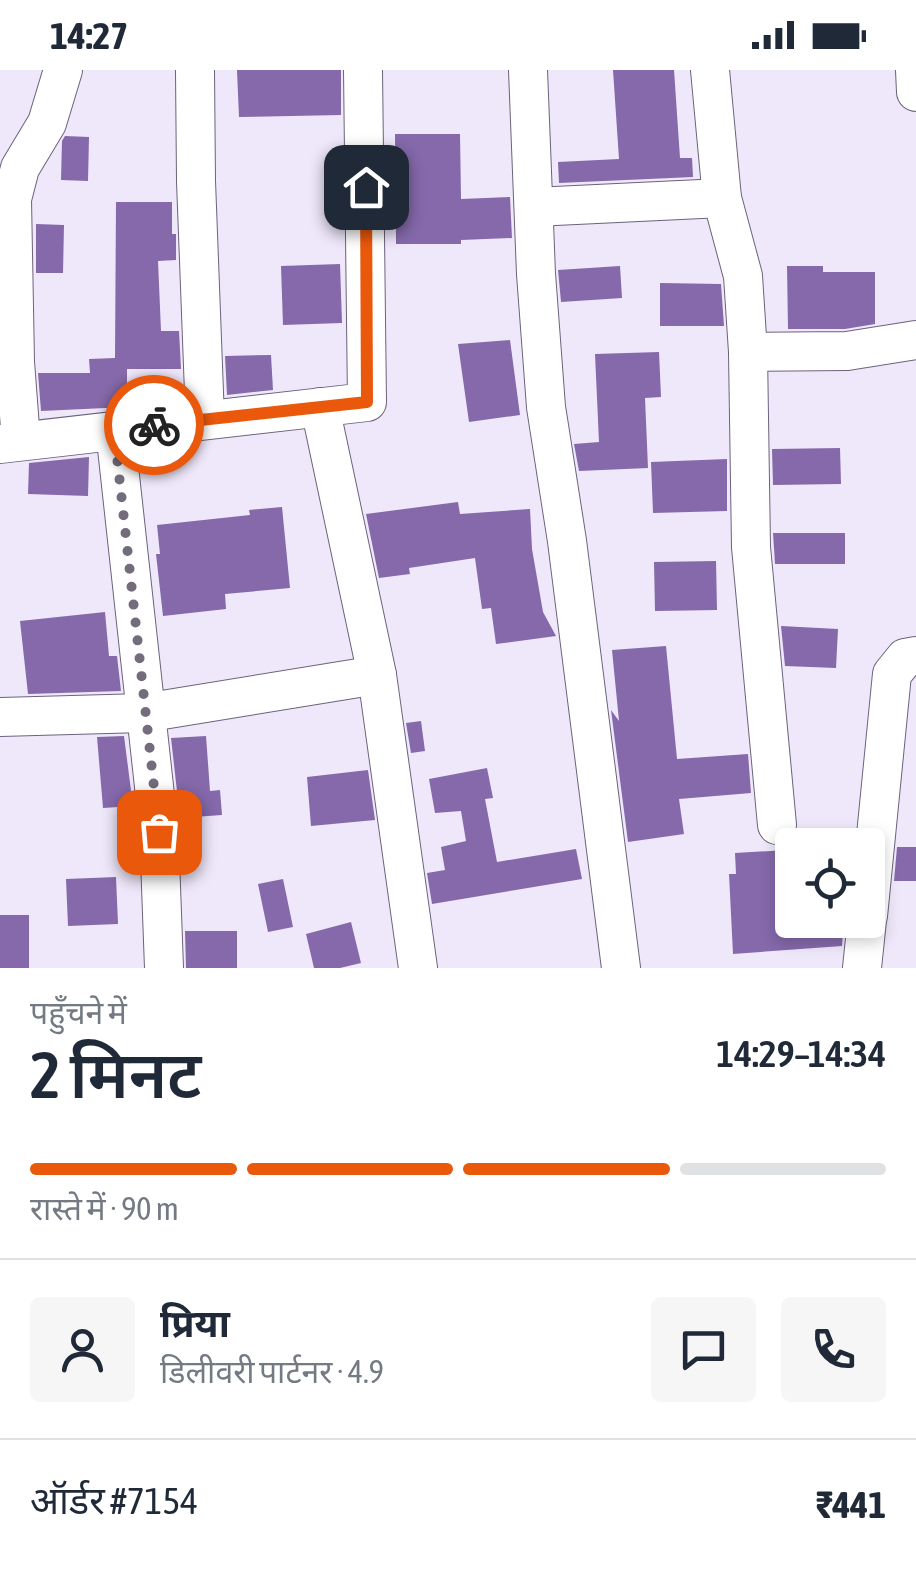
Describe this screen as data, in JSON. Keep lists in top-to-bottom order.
{
  "page": {
    "status": "14:27",
    "heading": ["2 मिनट", "पहुँचने में", "14:29–14:34"],
    "panel": [
      "प्रिया",
      "डिलीवरी पार्टनर · 4.9",
      "ऑर्डर #7154",
      "₹441"
    ],
    "bar": "रास्ते में · 90 m"
  }
}
